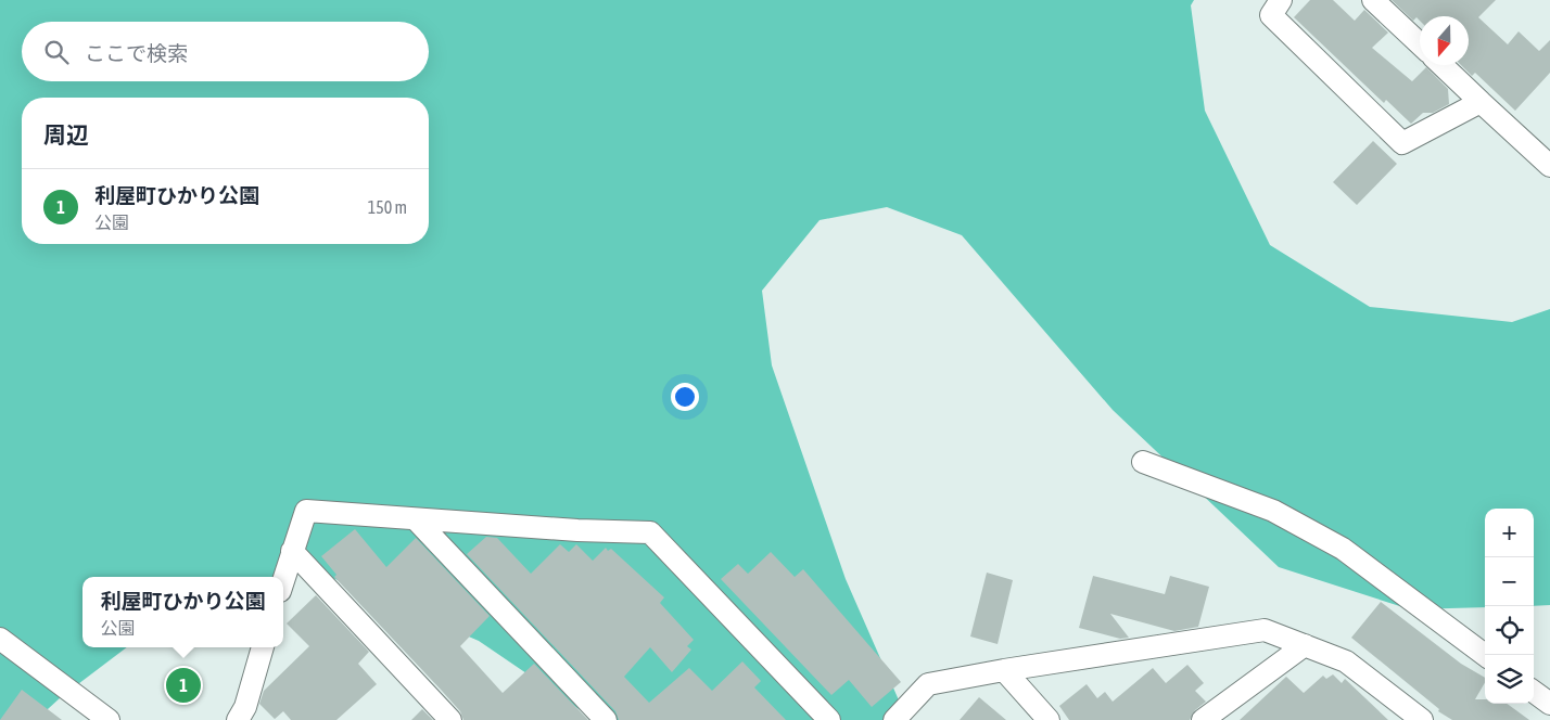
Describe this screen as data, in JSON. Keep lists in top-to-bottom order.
{
  "north": "bottom",
  "page": {
    "search": "ここで検索",
    "heading": "周辺",
    "list": [
      {
        "mark": "1",
        "name": "利屋町ひかり公園",
        "note": "公園",
        "value": "150 m"
      }
    ],
    "map_buttons": ["+", "−"],
    "popup": ["利屋町ひかり公園", "公園"],
    "pins": "1"
  }
}
